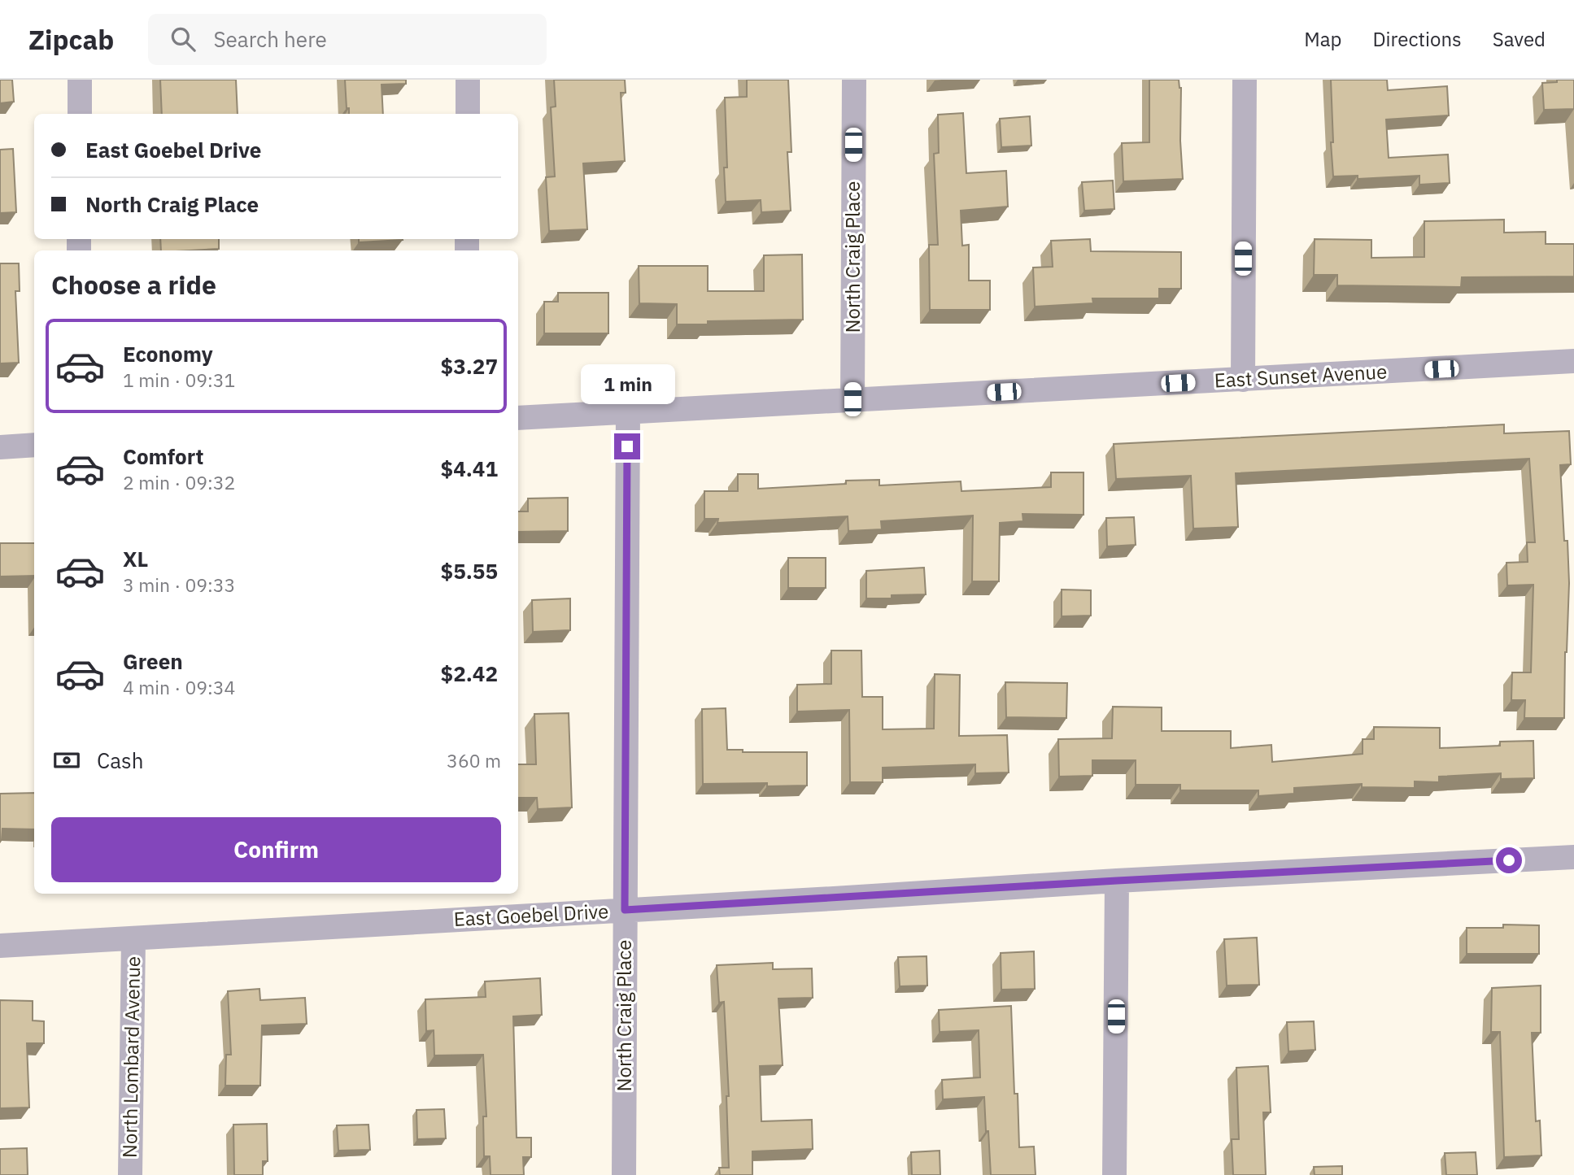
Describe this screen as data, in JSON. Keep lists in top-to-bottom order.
{
  "streets": {
    "street": [
      "North Craig Place",
      "East Sunset Avenue",
      "East Goebel Drive",
      "North Lombard Avenue"
    ]
  },
  "crossings": [
    ["North Craig Place", "East Sunset Avenue"],
    ["North Craig Place", "East Goebel Drive"],
    ["East Goebel Drive", "North Lombard Avenue"]
  ],
  "page": {
    "header": "Zipcab",
    "search": "Search here",
    "nav": ["Map", "Directions", "Saved"],
    "banner": ["East Goebel Drive", "North Craig Place"],
    "heading": "Choose a ride",
    "list": [
      {
        "name": "Economy",
        "note": "1 min · 09:31",
        "value": "$3.27"
      },
      {
        "name": "Comfort",
        "note": "2 min · 09:32",
        "value": "$4.41"
      },
      {
        "name": "XL",
        "note": "3 min · 09:33",
        "value": "$5.55"
      },
      {
        "name": "Green",
        "note": "4 min · 09:34",
        "value": "$2.42"
      }
    ],
    "bubble": "1 min",
    "pay": ["Cash", "360 m"],
    "buttons": "Confirm"
  }
}
